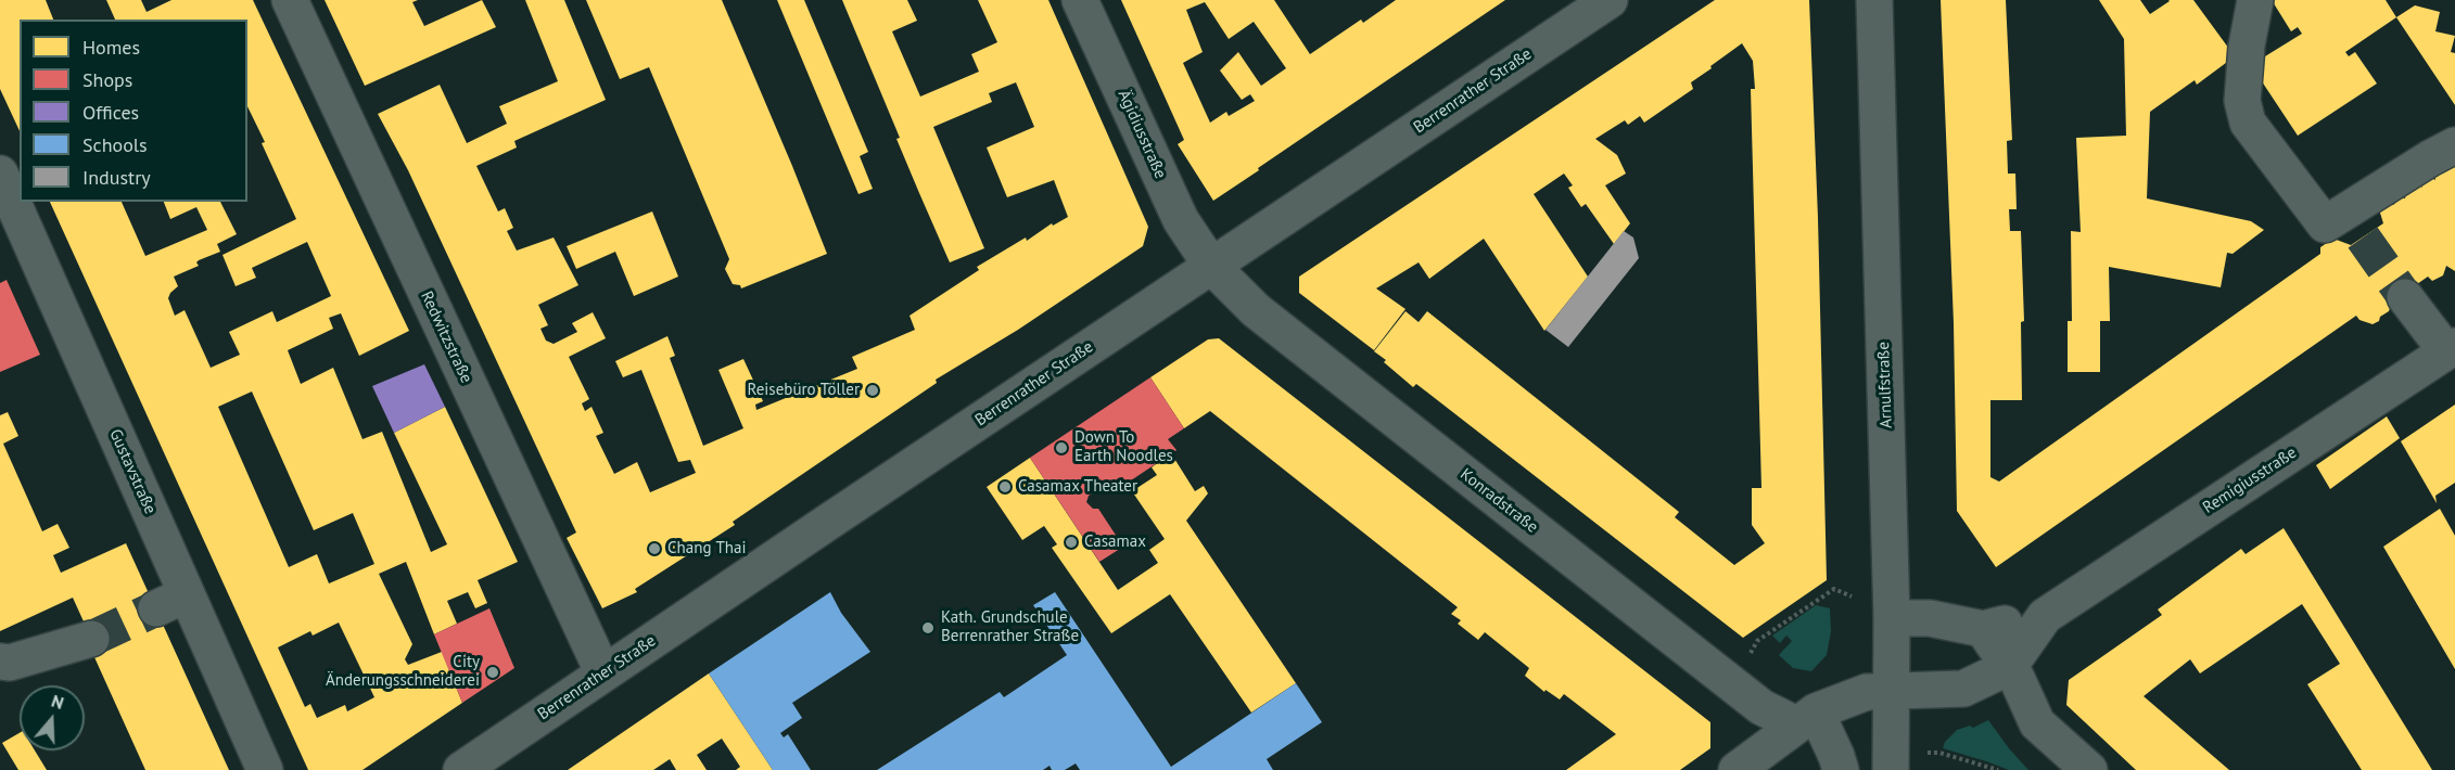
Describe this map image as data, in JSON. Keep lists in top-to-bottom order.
{
  "streets": {
    "street": [
      "Berrenrather Straße",
      "Ägidiusstraße",
      "Redwitzstraße",
      "Arnulfstraße",
      "Gustavstraße",
      "Remigiusstraße",
      "Konradstraße"
    ]
  },
  "crossings": [
    ["Berrenrather Straße", "Ägidiusstraße"],
    ["Berrenrather Straße", "Redwitzstraße"],
    ["Berrenrather Straße", "Konradstraße"],
    ["Ägidiusstraße", "Konradstraße"],
    ["Arnulfstraße", "Remigiusstraße"],
    ["Remigiusstraße", "Konradstraße"]
  ],
  "places": [
    "Reisebüro Töller",
    "Down To Earth Noodles",
    "Casamax Theater",
    "Casamax",
    "Chang Thai",
    "Kath. Grundschule Berrenrather Straße",
    "City Änderungsschneiderei"
  ],
  "legend": [
    "Homes",
    "Shops",
    "Offices",
    "Schools",
    "Industry"
  ],
  "north": "top"
}
